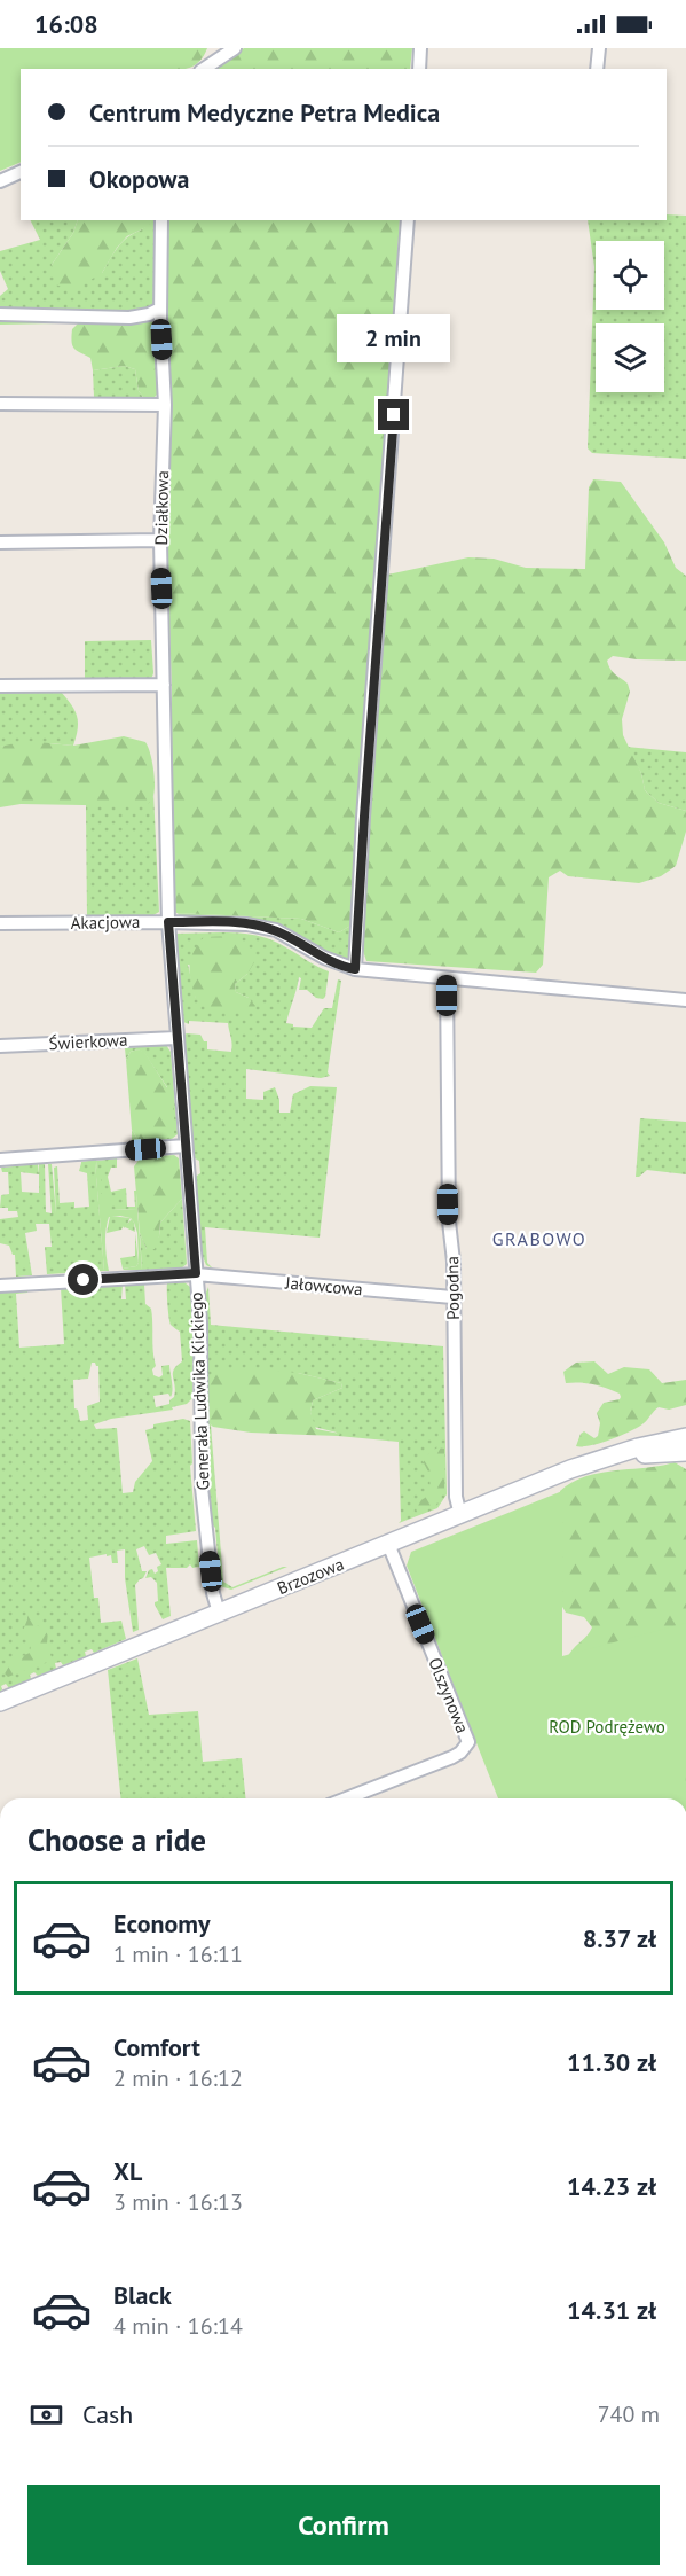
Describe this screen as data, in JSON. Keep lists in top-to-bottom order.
{
  "streets": {
    "main road": ["Brzozowa"],
    "street": [
      "Działkowa",
      "Akacjowa",
      "Świerkowa",
      "Jałowcowa",
      "Pogodna",
      "Generała Ludwika Kickiego",
      "Olszynowa"
    ]
  },
  "crossings": [
    ["Działkowa", "Akacjowa"],
    ["Działkowa", "Generała Ludwika Kickiego"],
    ["Akacjowa", "Pogodna"],
    ["Akacjowa", "Generała Ludwika Kickiego"],
    ["Świerkowa", "Generała Ludwika Kickiego"],
    ["Jałowcowa", "Pogodna"],
    ["Jałowcowa", "Generała Ludwika Kickiego"],
    ["Pogodna", "Brzozowa"],
    ["Generała Ludwika Kickiego", "Brzozowa"],
    ["Brzozowa", "Olszynowa"]
  ],
  "districts": ["GRABOWO"],
  "parks": ["ROD Podrężewo"],
  "page": {
    "status": "16:08",
    "banner": ["Centrum Medyczne Petra Medica", "Okopowa"],
    "bubble": "2 min",
    "heading": "Choose a ride",
    "list": [
      {
        "name": "Economy",
        "note": "1 min · 16:11",
        "value": "8.37 zł"
      },
      {
        "name": "Comfort",
        "note": "2 min · 16:12",
        "value": "11.30 zł"
      },
      {
        "name": "XL",
        "note": "3 min · 16:13",
        "value": "14.23 zł"
      },
      {
        "name": "Black",
        "note": "4 min · 16:14",
        "value": "14.31 zł"
      }
    ],
    "pay": ["Cash", "740 m"],
    "buttons": "Confirm"
  }
}
